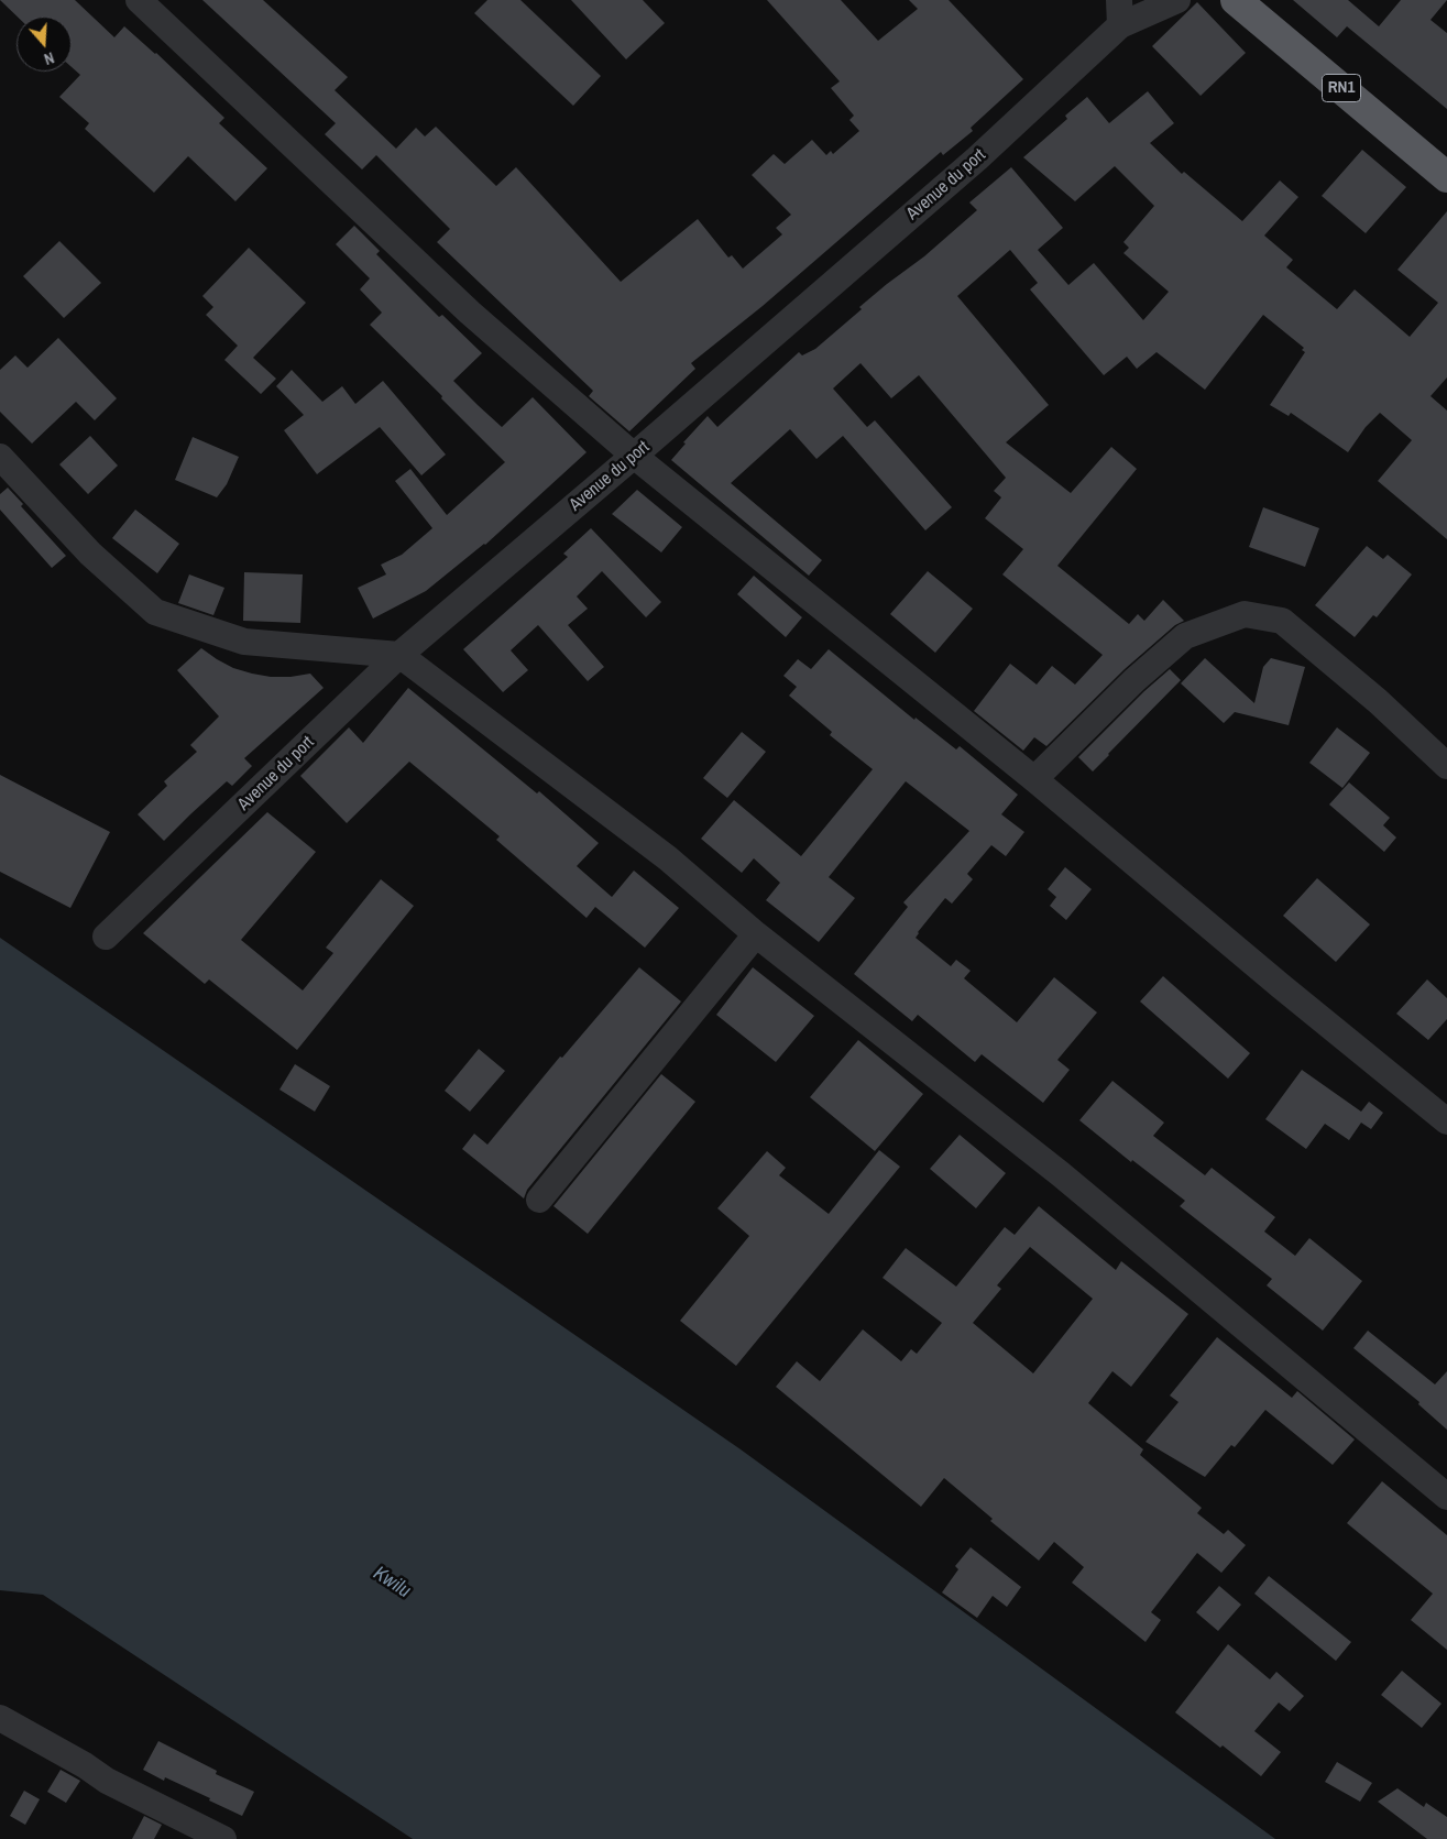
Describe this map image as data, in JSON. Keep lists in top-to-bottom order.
{
  "streets": {
    "highway": ["RN1"],
    "street": ["Avenue du port"]
  },
  "water": ["Kwilu"],
  "north": "bottom"
}
